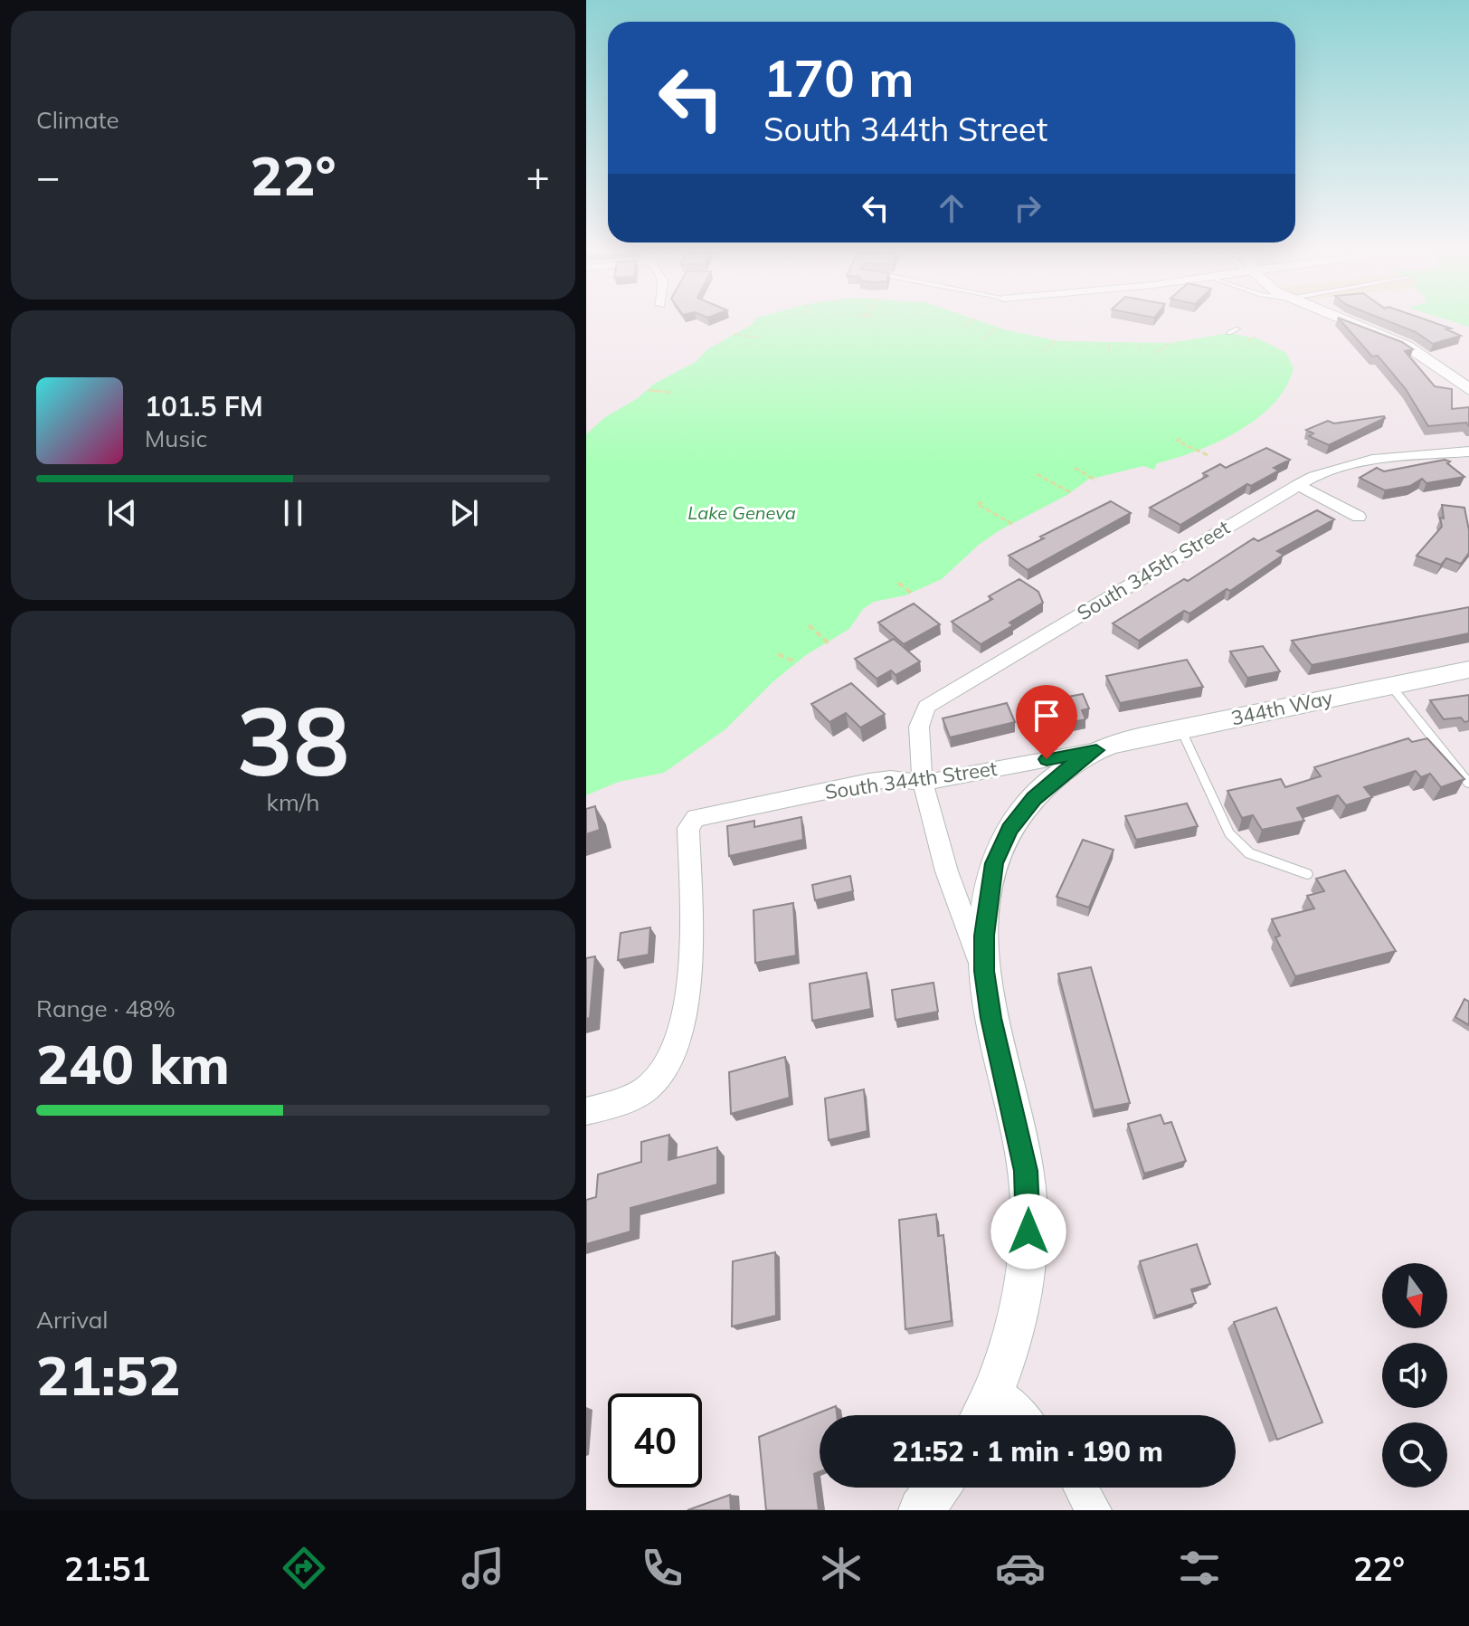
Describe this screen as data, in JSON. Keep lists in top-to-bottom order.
{
  "streets": {
    "street": ["South 345th Street", "344th Way", "South 344th Street"]
  },
  "crossings": [
    ["South 345th Street", "South 344th Street"],
    ["344th Way", "South 344th Street"]
  ],
  "water": ["Lake Geneva"],
  "north": "bottom",
  "page": {
    "tile": [
      "Climate",
      ["38", "km/h"],
      ["Range · 48%", "240 km"],
      ["Arrival", "21:52"]
    ],
    "turn": ["170 m", "South 344th Street"],
    "heat": ["−", "22°", "+"],
    "song": ["101.5 FM", "Music"],
    "limit": "40",
    "trip": "21:52 · 1 min · 190 m",
    "tabs": ["21:51", "22°"]
  }
}
